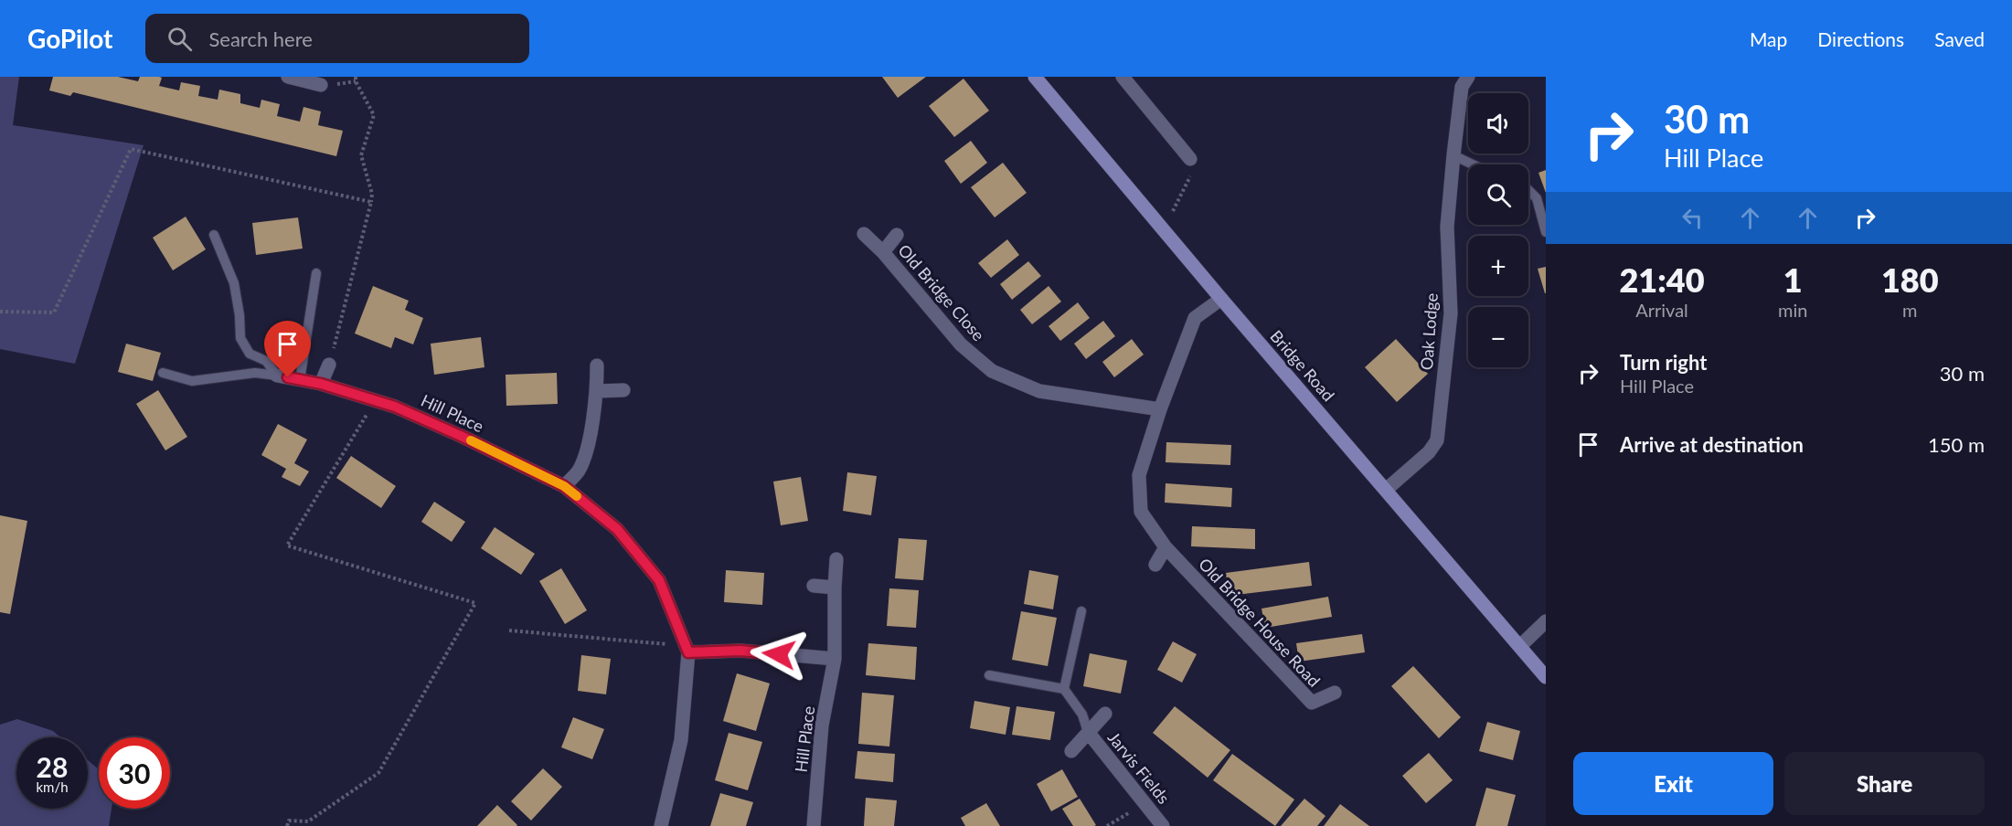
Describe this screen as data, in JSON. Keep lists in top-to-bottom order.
{
  "streets": {
    "main road": ["Bridge Road"],
    "street": [
      "Old Bridge Close",
      "Oak Lodge",
      "Hill Place",
      "Old Bridge House Road",
      "Jarvis Fields"
    ]
  },
  "crossings": [
    ["Old Bridge Close", "Old Bridge House Road"],
    ["Oak Lodge", "Bridge Road"],
    ["Bridge Road", "Old Bridge House Road"]
  ],
  "page": {
    "header": "GoPilot",
    "search": "Search here",
    "nav": ["Map", "Directions", "Saved"],
    "turn": ["30 m", "Hill Place"],
    "map_buttons": ["+", "−"],
    "eta": [
      "21:40",
      "Arrival",
      "1",
      "min",
      "180",
      "m"
    ],
    "list": [
      {
        "name": "Turn right",
        "note": "Hill Place",
        "value": "30 m"
      },
      {
        "name": "Arrive at destination",
        "value": "150 m"
      }
    ],
    "speed": "28 km/h",
    "limit": "30",
    "buttons": ["Exit", "Share"]
  }
}
